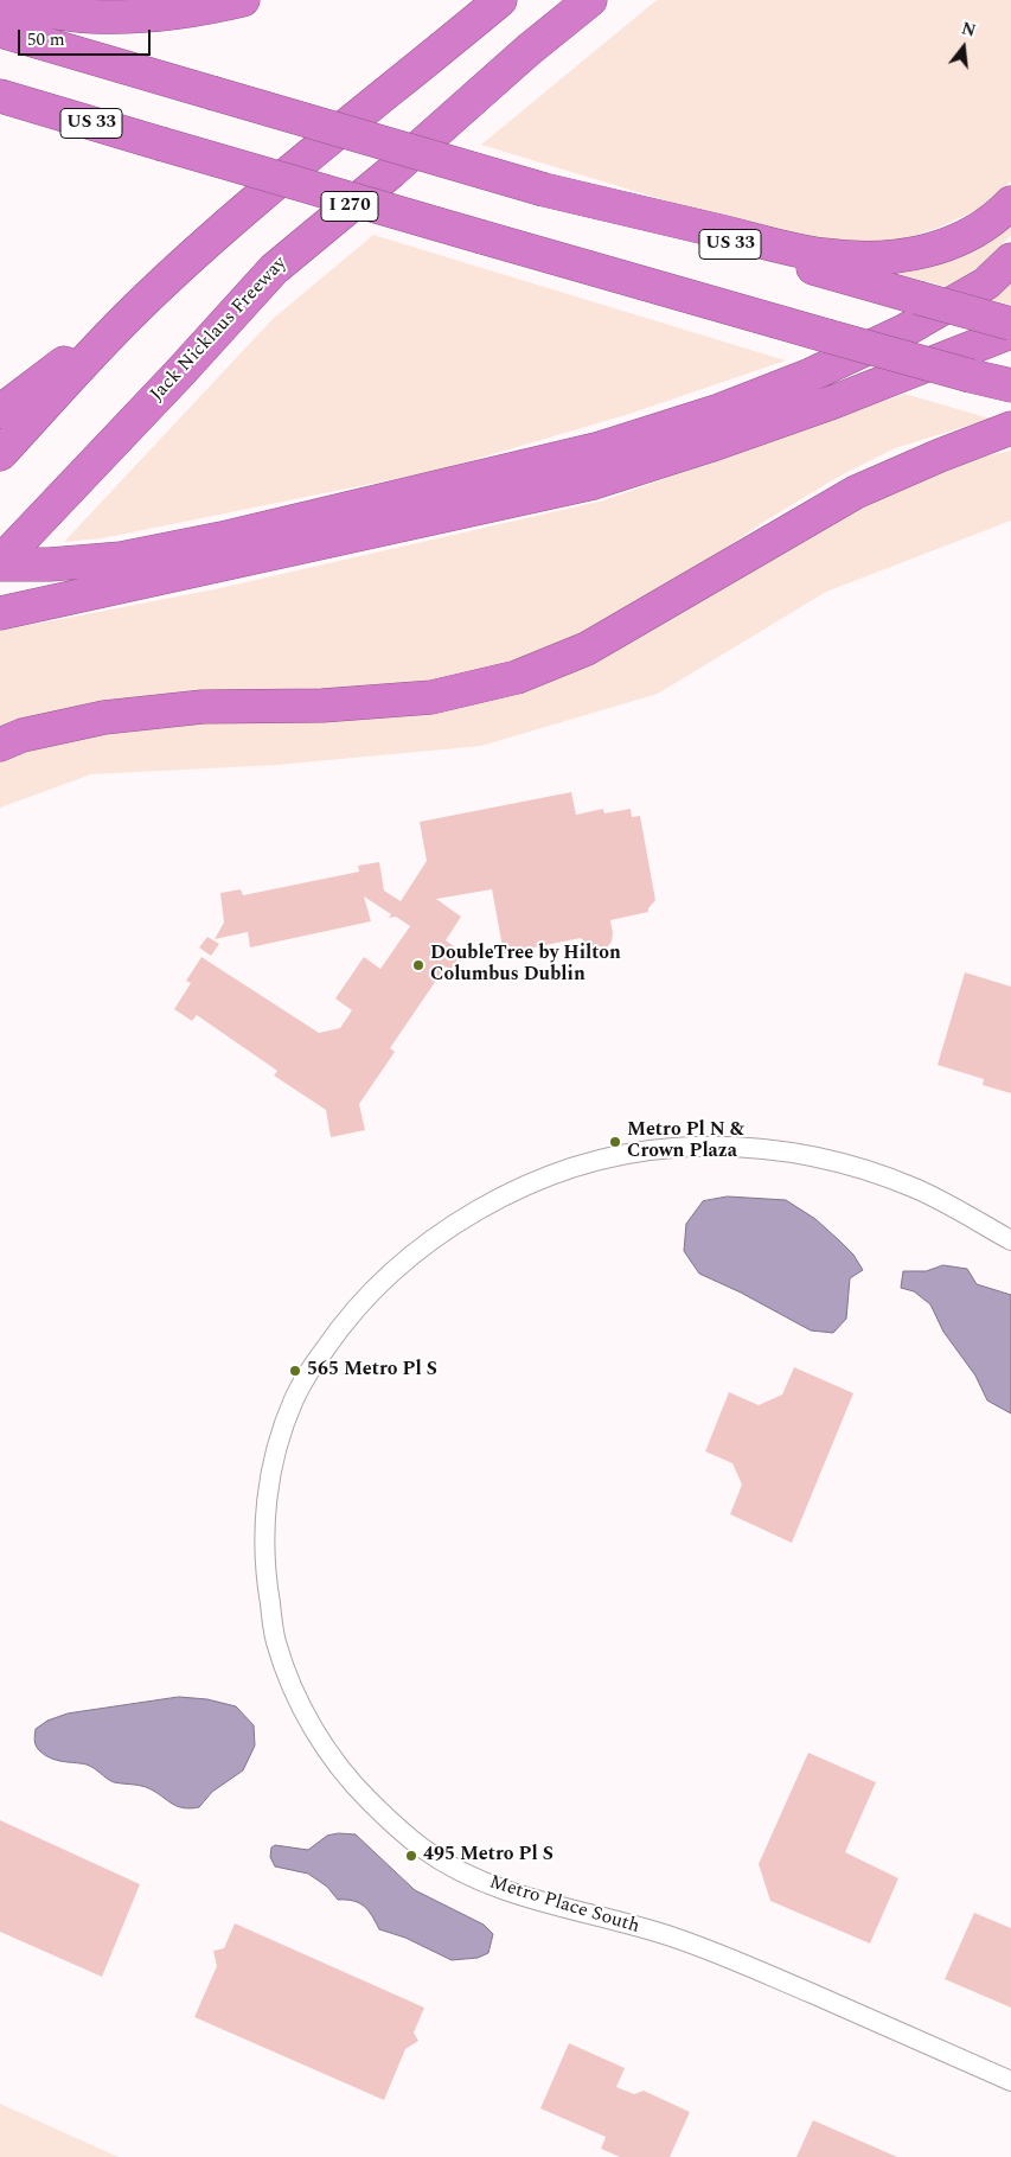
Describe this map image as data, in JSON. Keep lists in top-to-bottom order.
{
  "streets": {
    "highway": ["US 33", "I 270", "Jack Nicklaus Freeway"],
    "street": ["Metro Place South"]
  },
  "places": [
    "DoubleTree by Hilton Columbus Dublin",
    "Metro Pl N & Crown Plaza",
    "565 Metro Pl S",
    "495 Metro Pl S"
  ],
  "scale_bar": "50 m",
  "north": "top"
}
